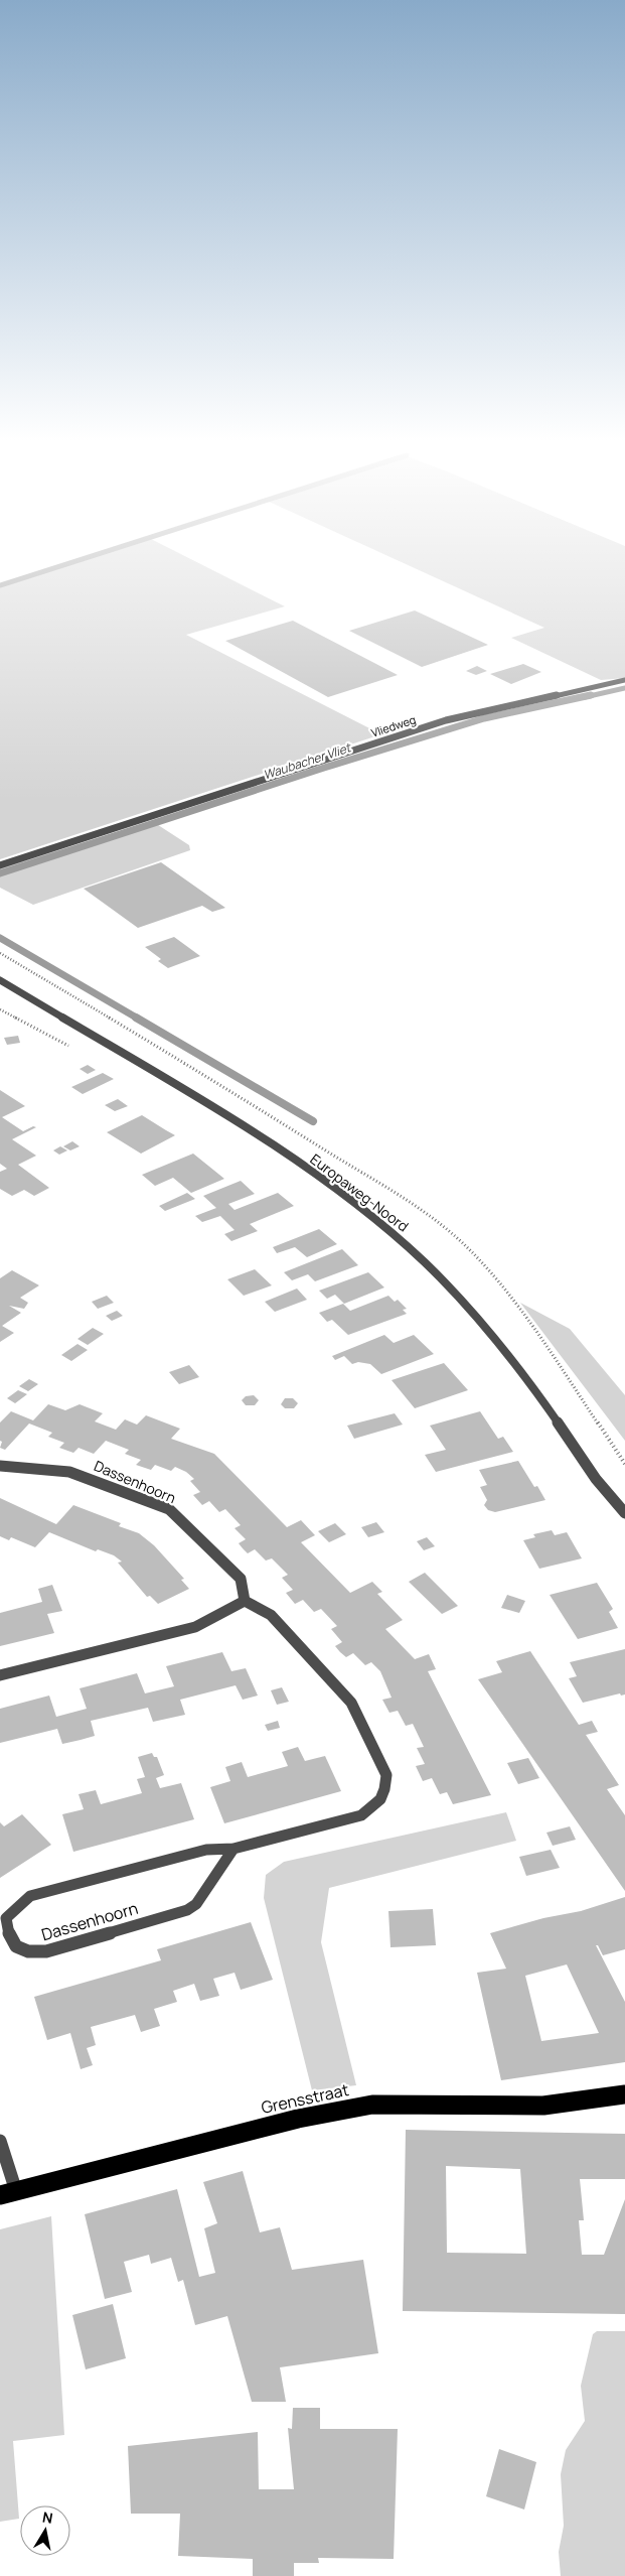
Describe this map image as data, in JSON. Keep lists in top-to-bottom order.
{
  "streets": {
    "main road": ["Grensstraat"],
    "street": ["Vliedweg", "Europaweg-Noord", "Dassenhoorn"]
  },
  "water": ["Waubacher Vliet"],
  "north": "top"
}
